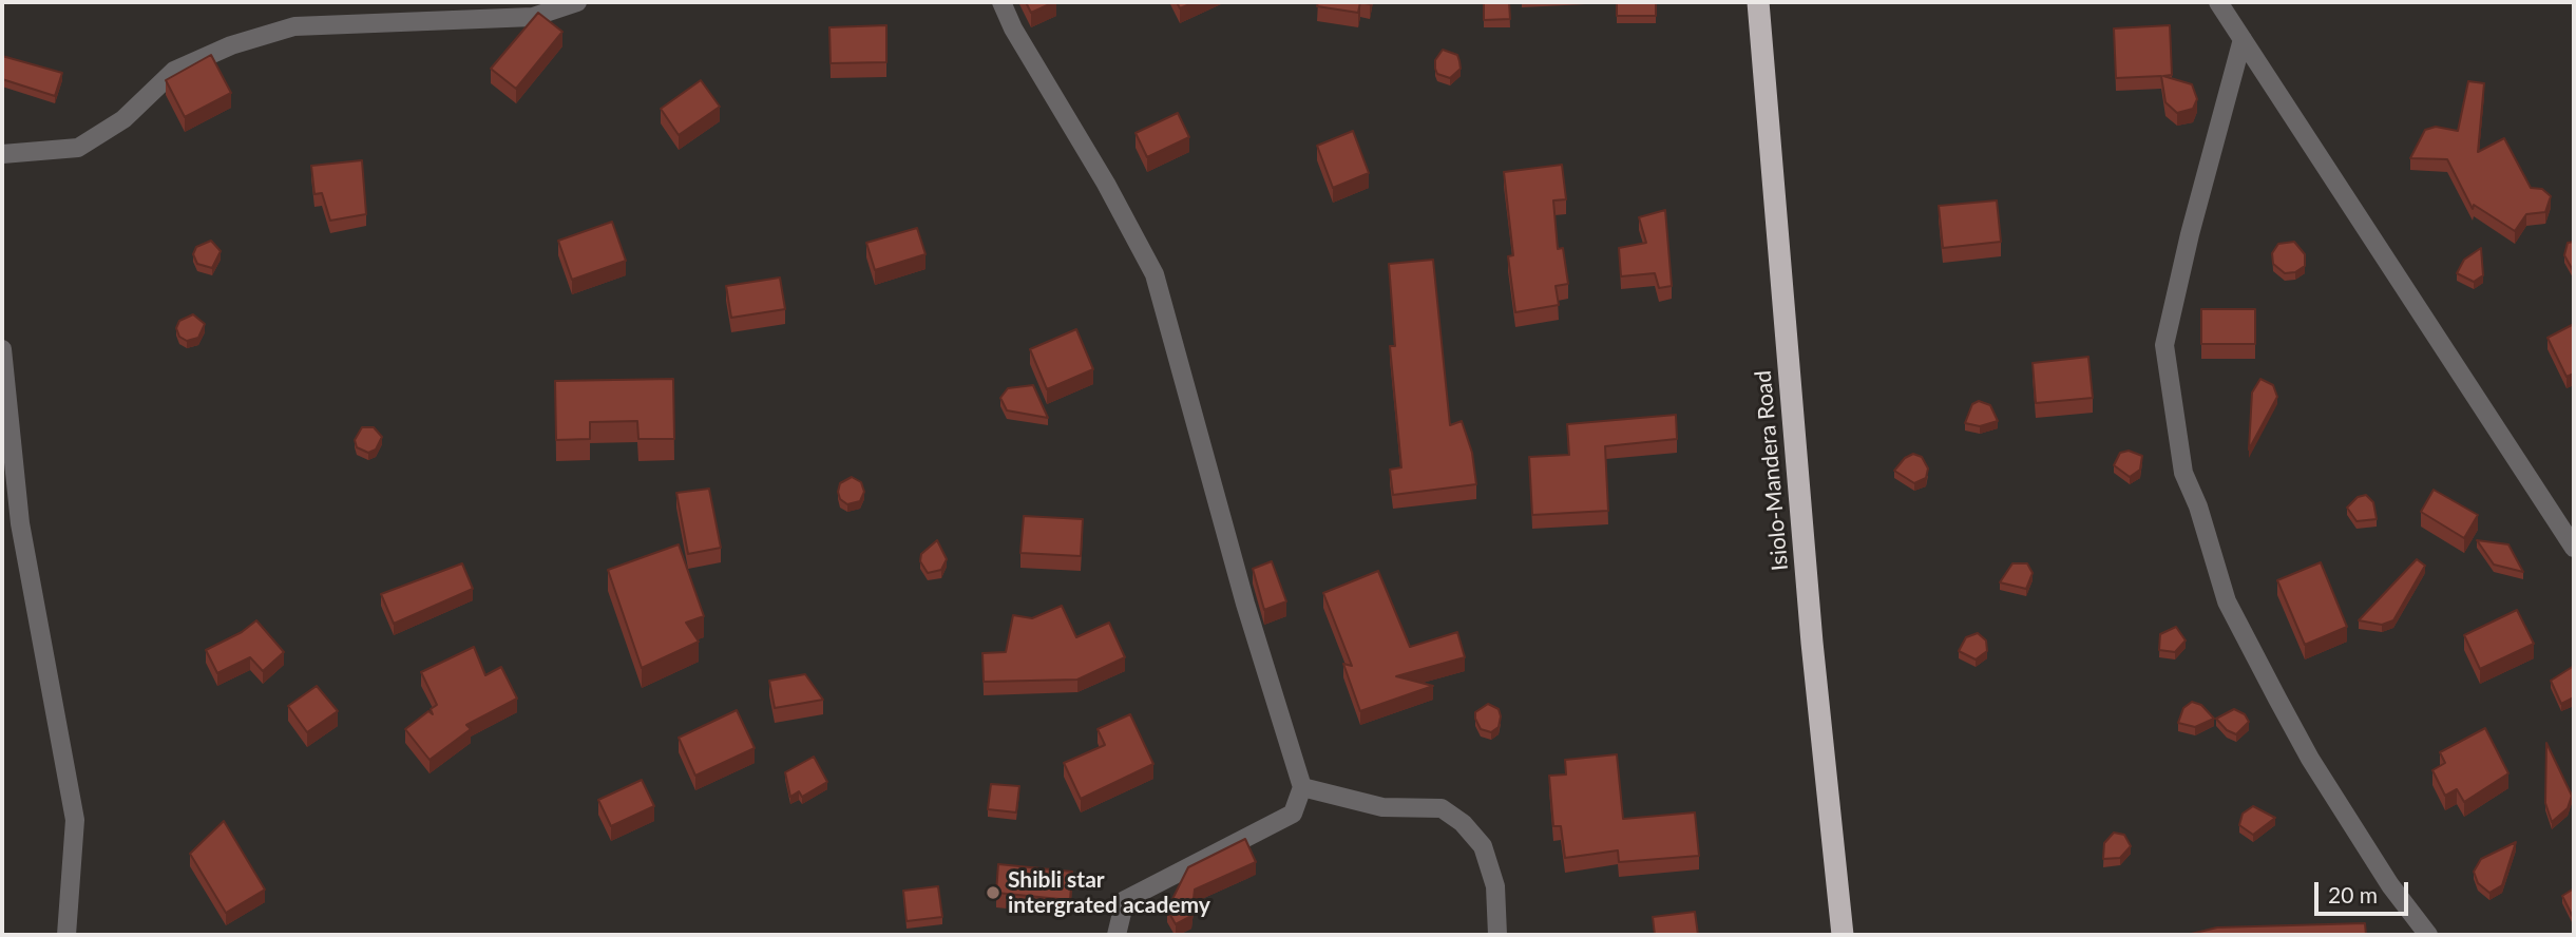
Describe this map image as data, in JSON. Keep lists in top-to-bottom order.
{
  "streets": {
    "highway": ["Isiolo-Mandera Road"]
  },
  "places": ["Shibli star intergrated academy"],
  "scale_bar": "20 m"
}
